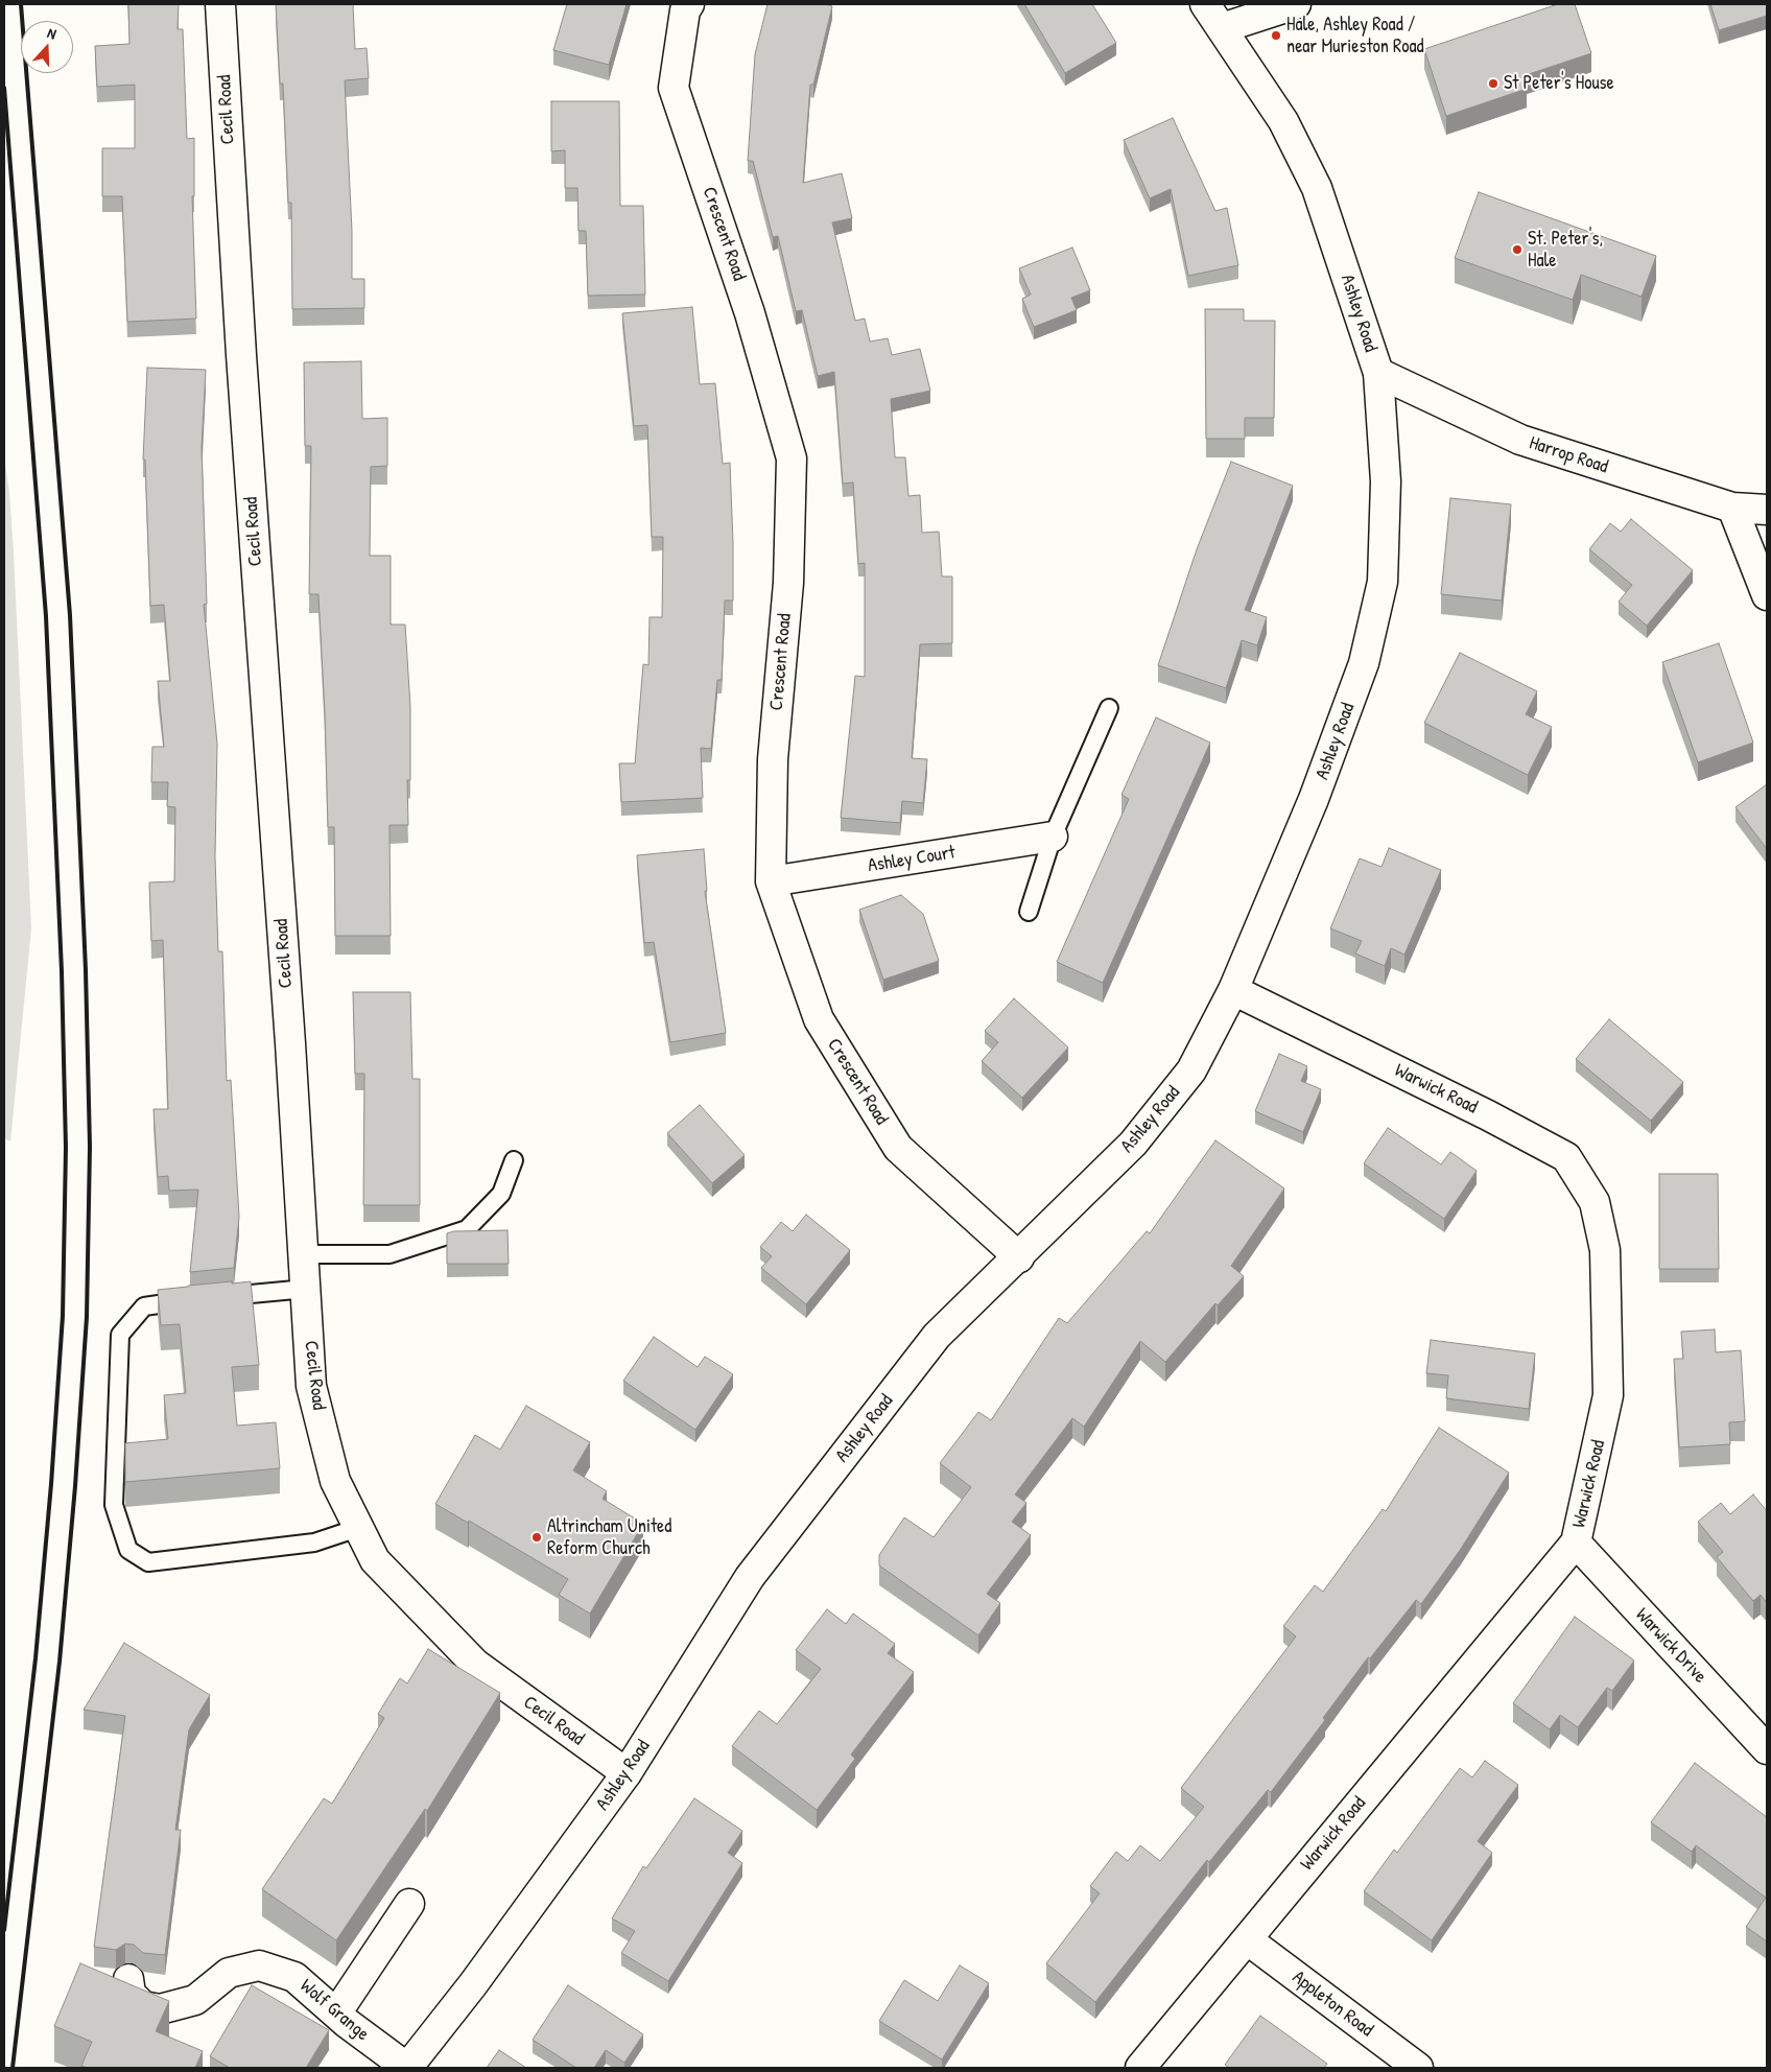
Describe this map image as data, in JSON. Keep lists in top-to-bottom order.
{
  "streets": {
    "street": [
      "Cecil Road",
      "Crescent Road",
      "Ashley Road",
      "Harrop Road",
      "Ashley Court",
      "Warwick Road",
      "Warwick Drive",
      "Appleton Road",
      "Wolf Grange"
    ]
  },
  "crossings": [
    ["Cecil Road", "Ashley Road"],
    ["Crescent Road", "Ashley Road"],
    ["Crescent Road", "Ashley Court"],
    ["Ashley Road", "Harrop Road"],
    ["Ashley Road", "Warwick Road"],
    ["Ashley Road", "Wolf Grange"],
    ["Warwick Road", "Warwick Drive"],
    ["Warwick Road", "Appleton Road"]
  ],
  "places": [
    "Hale, Ashley Road / near Murieston Road",
    "St Peter's House",
    "St. Peter's, Hale",
    "Altrincham United Reform Church"
  ],
  "north": "top"
}
